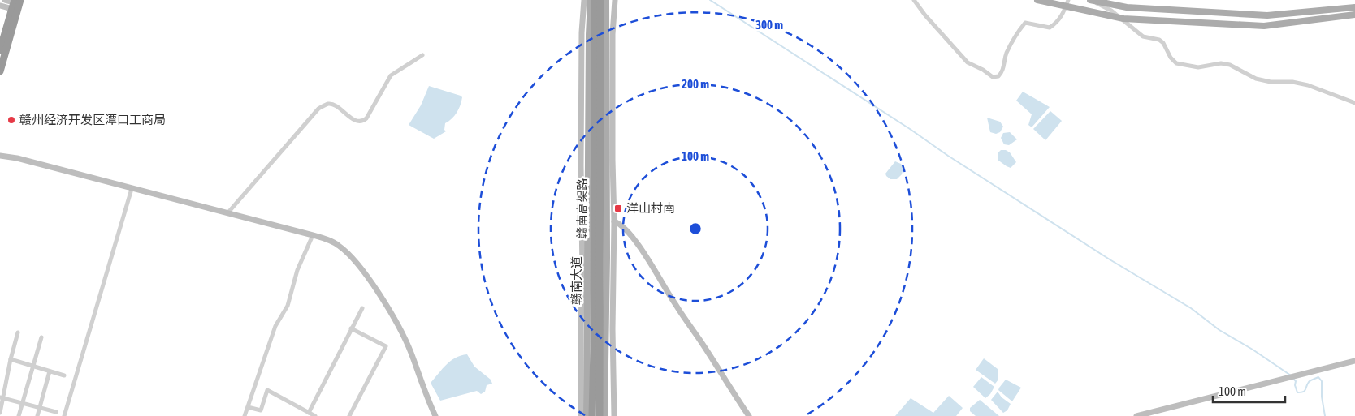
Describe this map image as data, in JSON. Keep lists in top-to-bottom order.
{
  "streets": {
    "highway": ["赣南高架路"],
    "main road": ["赣南大道"]
  },
  "places": {
    "other": ["赣州经济开发区潭口工商局"],
    "transit": ["洋山村南"]
  },
  "scale_bar": "100 m",
  "rings": ["300 m", "200 m", "100 m"]
}
